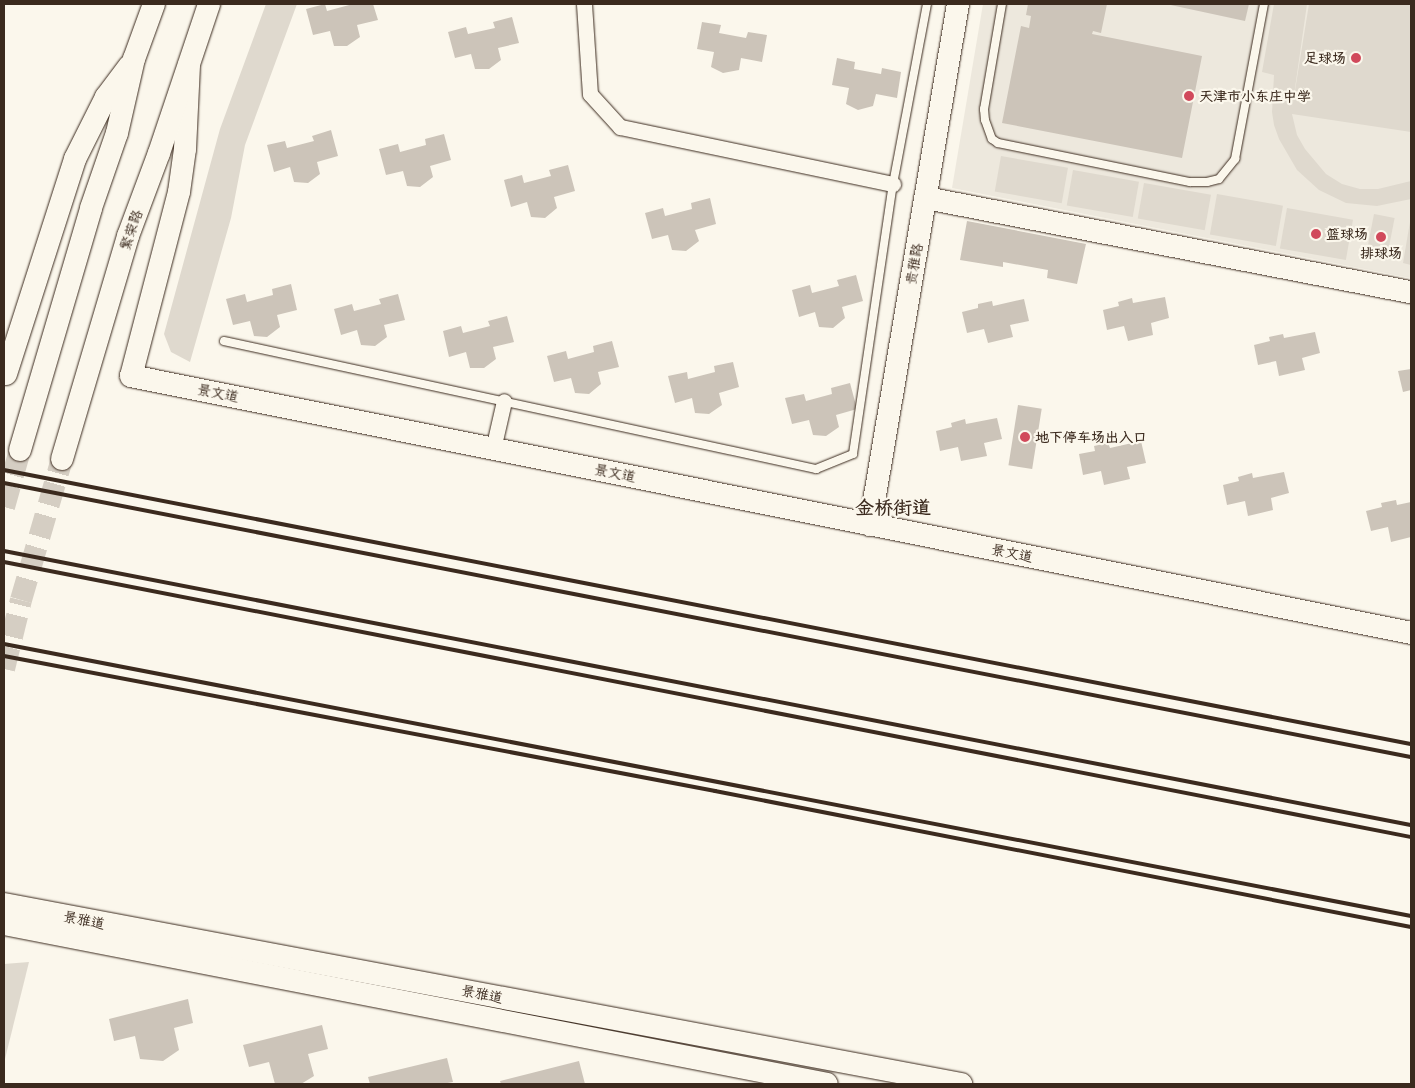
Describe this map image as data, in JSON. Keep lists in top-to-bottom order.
{
  "streets": {
    "street": [
      "繁荣路",
      "贵雅路",
      "景文道",
      "景雅道"
    ]
  },
  "crossings": [
    ["繁荣路", "景文道"],
    ["贵雅路", "景文道"]
  ],
  "districts": ["金桥街道"],
  "places": [
    "足球场",
    "天津市小东庄中学",
    "篮球场",
    "排球场",
    "地下停车场出入口"
  ]
}
